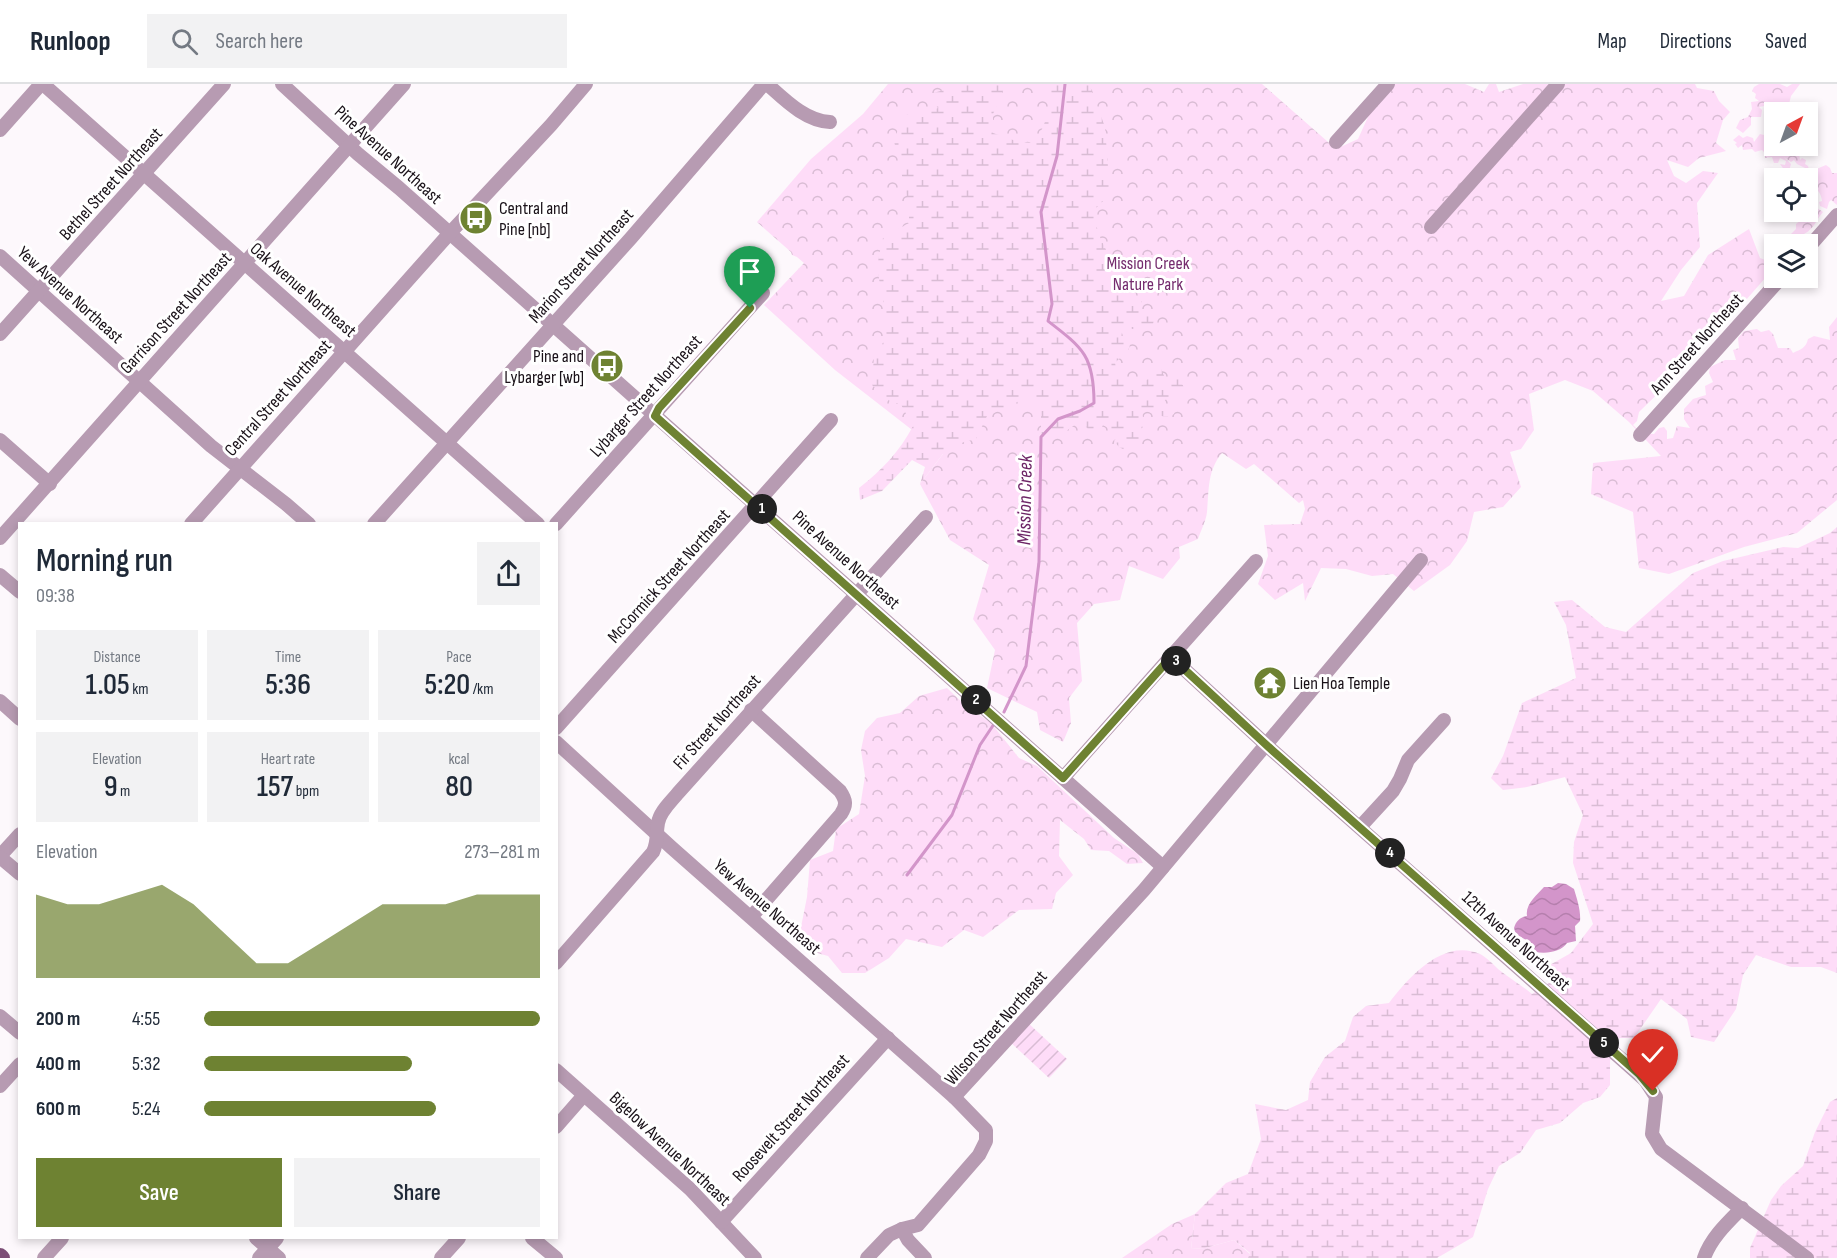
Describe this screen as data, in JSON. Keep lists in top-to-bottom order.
{
  "streets": {
    "street": [
      "Pine Avenue Northeast",
      "Bethel Street Northeast",
      "Marion Street Northeast",
      "Oak Avenue Northeast",
      "Yew Avenue Northeast",
      "Garrison Street Northeast",
      "Ann Street Northeast",
      "Lybarger Street Northeast",
      "Central Street Northeast",
      "McCormick Street Northeast",
      "Fir Street Northeast",
      "12th Avenue Northeast",
      "Wilson Street Northeast",
      "Roosevelt Street Northeast",
      "Bigelow Avenue Northeast"
    ]
  },
  "crossings": [
    ["Pine Avenue Northeast", "Marion Street Northeast"],
    ["Pine Avenue Northeast", "Garrison Street Northeast"],
    ["Pine Avenue Northeast", "Lybarger Street Northeast"],
    ["Pine Avenue Northeast", "Central Street Northeast"],
    ["Pine Avenue Northeast", "McCormick Street Northeast"],
    ["Pine Avenue Northeast", "Fir Street Northeast"],
    ["Pine Avenue Northeast", "Wilson Street Northeast"],
    ["Bethel Street Northeast", "Oak Avenue Northeast"],
    ["Bethel Street Northeast", "Yew Avenue Northeast"],
    ["Marion Street Northeast", "Oak Avenue Northeast"],
    ["Oak Avenue Northeast", "Garrison Street Northeast"],
    ["Oak Avenue Northeast", "Central Street Northeast"],
    ["Yew Avenue Northeast", "Garrison Street Northeast"],
    ["Yew Avenue Northeast", "Central Street Northeast"],
    ["Yew Avenue Northeast", "Fir Street Northeast"],
    ["Yew Avenue Northeast", "Wilson Street Northeast"],
    ["Yew Avenue Northeast", "Roosevelt Street Northeast"],
    ["12th Avenue Northeast", "Wilson Street Northeast"],
    ["Roosevelt Street Northeast", "Bigelow Avenue Northeast"]
  ],
  "water": ["Mission Creek"],
  "parks": ["Mission Creek Nature Park"],
  "places": {
    "bus stop": ["Central and Pine [nb]", "Pine and Lybarger [wb]"],
    "temple": ["Lien Hoa Temple"]
  },
  "north": "top right",
  "page": {
    "header": "Runloop",
    "search": "Search here",
    "nav": ["Map", "Directions", "Saved"],
    "pins": [
      "1",
      "3",
      "2",
      "4",
      "5"
    ],
    "heading": ["Morning run", "09:38"],
    "stats": [
      ["Distance", "1.05 km"],
      ["Time", "5:36"],
      ["Pace", "5:20 /km"],
      ["Elevation", "9 m"],
      ["Heart rate", "157 bpm"],
      ["kcal", "80"]
    ],
    "chart": ["Elevation", "273–281 m"],
    "list": [
      {
        "name": "200 m",
        "note": "4:55"
      },
      {
        "name": "400 m",
        "note": "5:32"
      },
      {
        "name": "600 m",
        "note": "5:24"
      }
    ],
    "buttons": ["Save", "Share"]
  }
}
